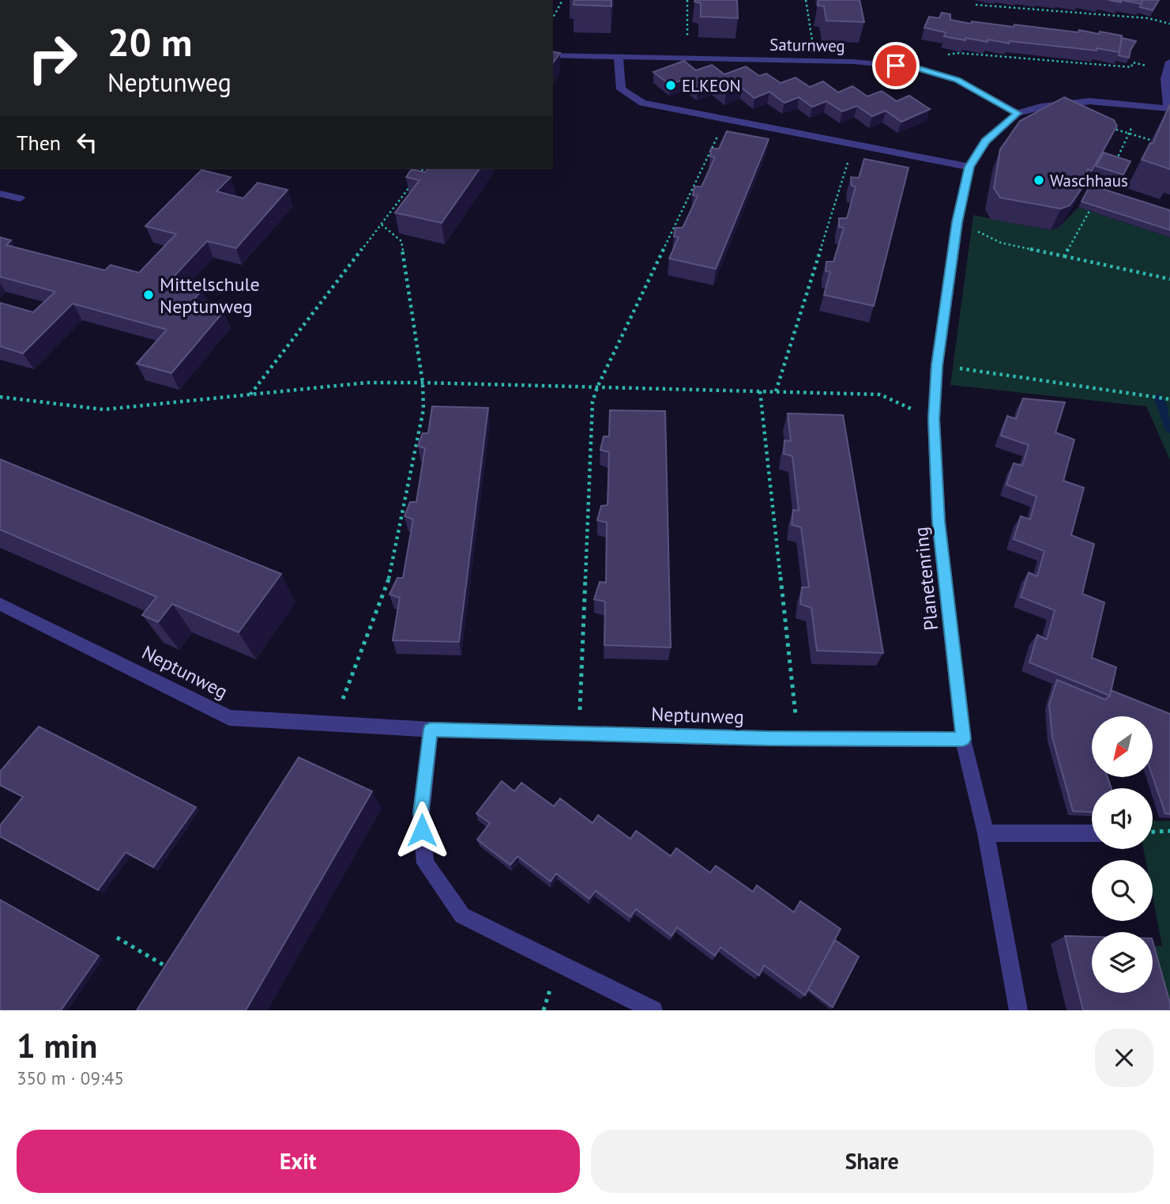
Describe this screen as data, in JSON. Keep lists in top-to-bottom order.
{
  "streets": {
    "street": ["Saturnweg", "Planetenring", "Neptunweg"]
  },
  "crossings": [
    ["Saturnweg", "Planetenring"],
    ["Planetenring", "Neptunweg"]
  ],
  "places": ["ELKEON", "Waschhaus", "Mittelschule Neptunweg"],
  "north": "bottom left",
  "page": {
    "turn": ["20 m", "Neptunweg"],
    "then": "Then",
    "heading": ["1 min", "350 m · 09:45"],
    "buttons": ["Exit", "Share"]
  }
}
